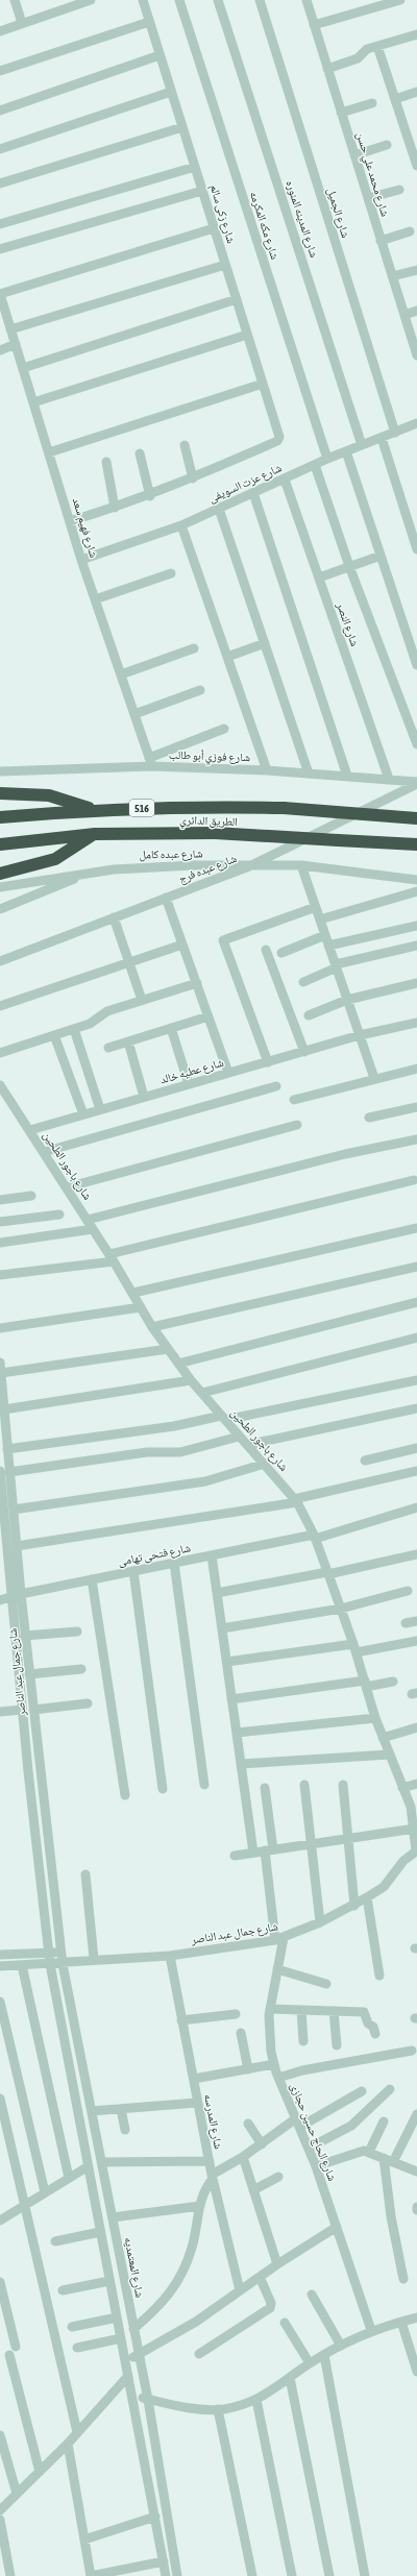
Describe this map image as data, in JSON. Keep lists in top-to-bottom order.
{
  "streets": {
    "highway": ["516", "الطريق الدائري"],
    "street": [
      "شارع محمد علي حسن",
      "شارع الجميل",
      "شارع زكى سالم",
      "شارع المدينه المنوره",
      "شارع مكه المكرمه",
      "شارع عزت السويفى",
      "شارع فهيم سعد",
      "شارع النصر",
      "شارع فوزي أبو طالب",
      "شارع عبده كامل",
      "شارع عبده فرج",
      "شارع عطيه خالد",
      "شارع باجور الطحين",
      "شارع فتحى تهامى",
      "شارع جمال عبد الناصر",
      "شارع المدرسه",
      "شارع الحاج حسين حجازى",
      "شارع المعتمديه"
    ]
  },
  "crossings": [
    ["شارع الجميل", "شارع عزت السويفى"],
    ["شارع المدينه المنوره", "شارع عزت السويفى"],
    ["شارع مكه المكرمه", "شارع عزت السويفى"],
    ["شارع عزت السويفى", "شارع فهيم سعد"],
    ["شارع عزت السويفى", "شارع النصر"],
    ["شارع فهيم سعد", "شارع فوزي أبو طالب"],
    ["شارع النصر", "شارع فوزي أبو طالب"],
    ["شارع فوزي أبو طالب", "شارع عبده فرج"],
    ["شارع عبده كامل", "شارع عبده فرج"],
    ["شارع عطيه خالد", "شارع باجور الطحين"],
    ["شارع باجور الطحين", "شارع فتحى تهامى"],
    ["شارع باجور الطحين", "شارع جمال عبد الناصر"],
    ["شارع فتحى تهامى", "شارع جمال عبد الناصر"],
    ["شارع جمال عبد الناصر", "شارع المدرسه"],
    ["شارع جمال عبد الناصر", "شارع الحاج حسين حجازى"],
    ["شارع جمال عبد الناصر", "شارع المعتمديه"]
  ]
}
